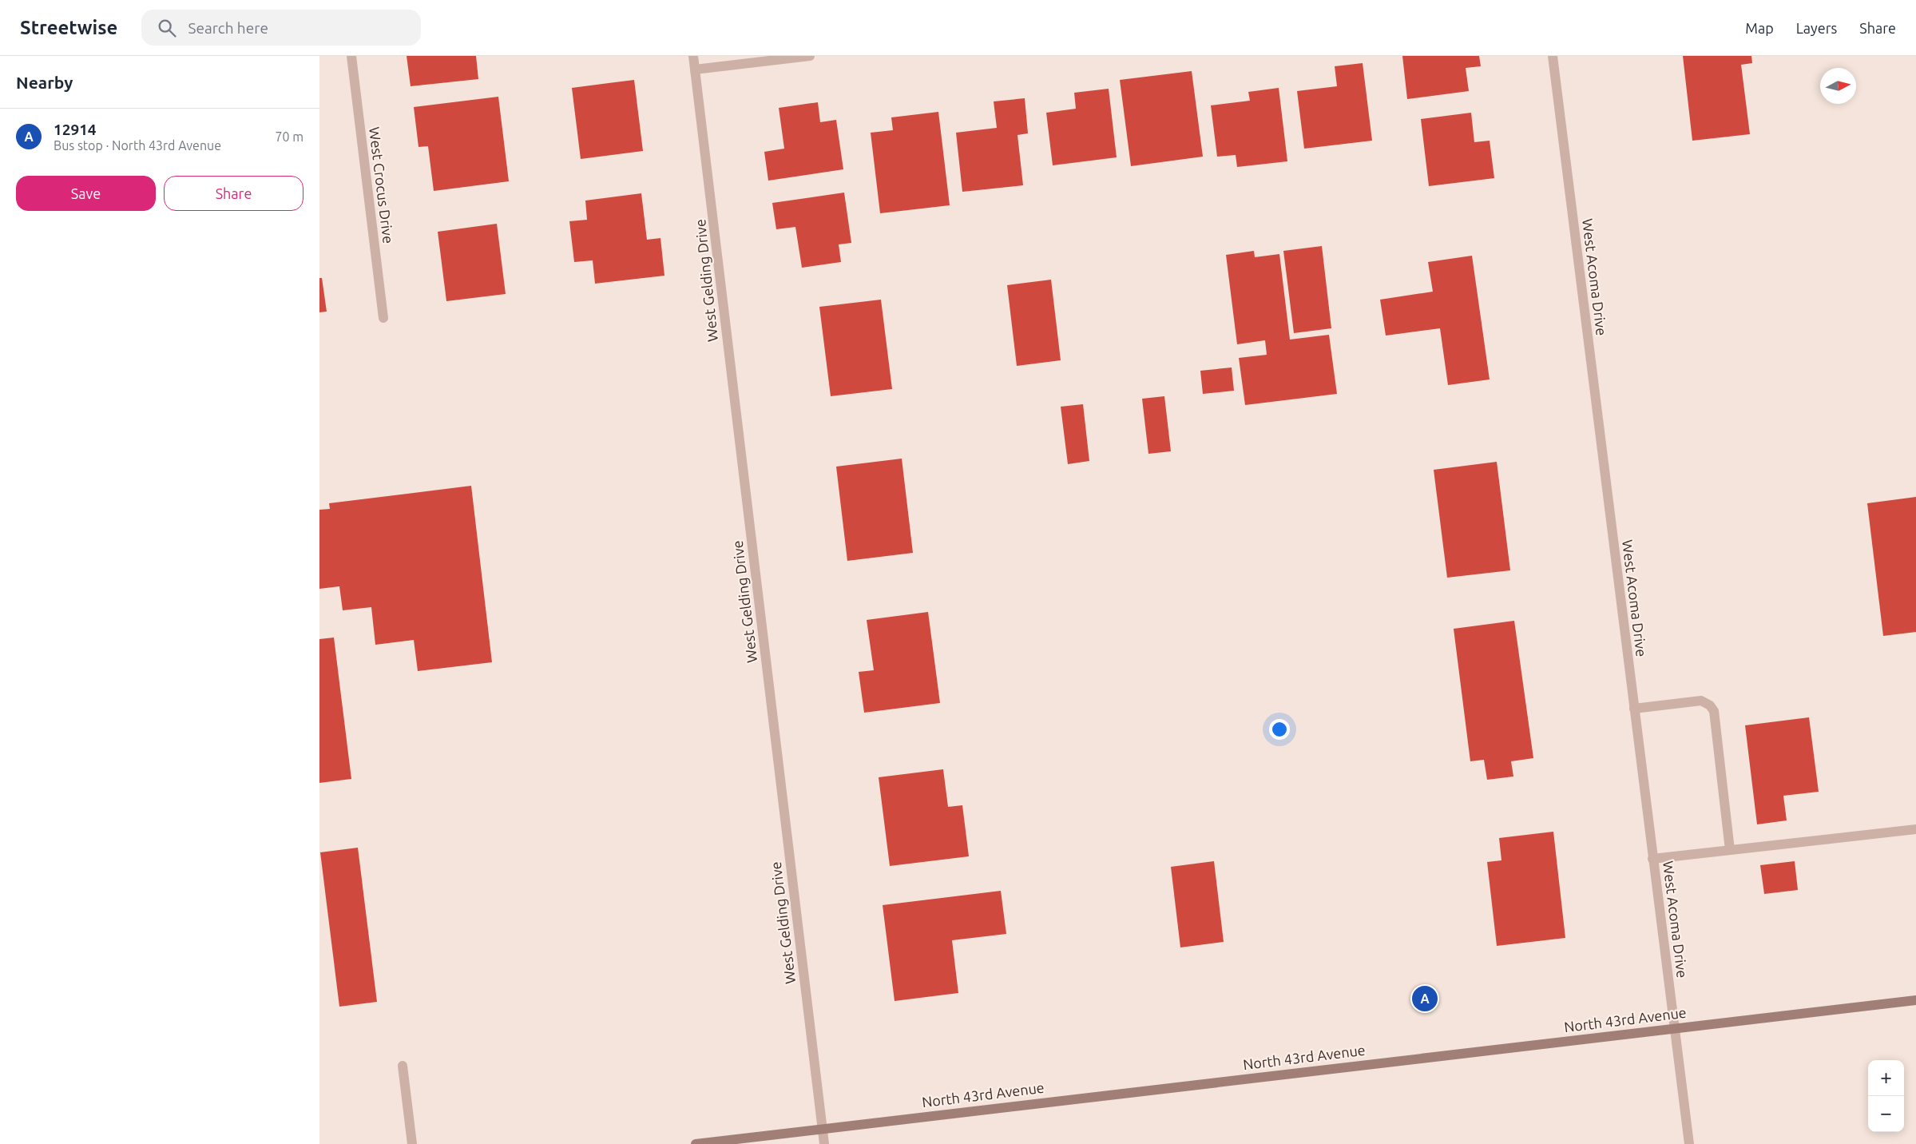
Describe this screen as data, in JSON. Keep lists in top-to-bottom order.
{
  "streets": {
    "main road": ["North 43rd Avenue"],
    "street": ["West Crocus Drive", "West Acoma Drive", "West Gelding Drive"]
  },
  "crossings": [
    ["West Acoma Drive", "North 43rd Avenue"],
    ["West Gelding Drive", "North 43rd Avenue"]
  ],
  "north": "right",
  "page": {
    "header": "Streetwise",
    "search": "Search here",
    "nav": ["Map", "Layers", "Share"],
    "heading": "Nearby",
    "list": [
      {
        "mark": "A",
        "name": "12914",
        "note": "Bus stop · North 43rd Avenue",
        "value": "70 m"
      }
    ],
    "buttons": ["Save", "Share"],
    "pins": "A",
    "map_buttons": ["+", "−"]
  }
}
